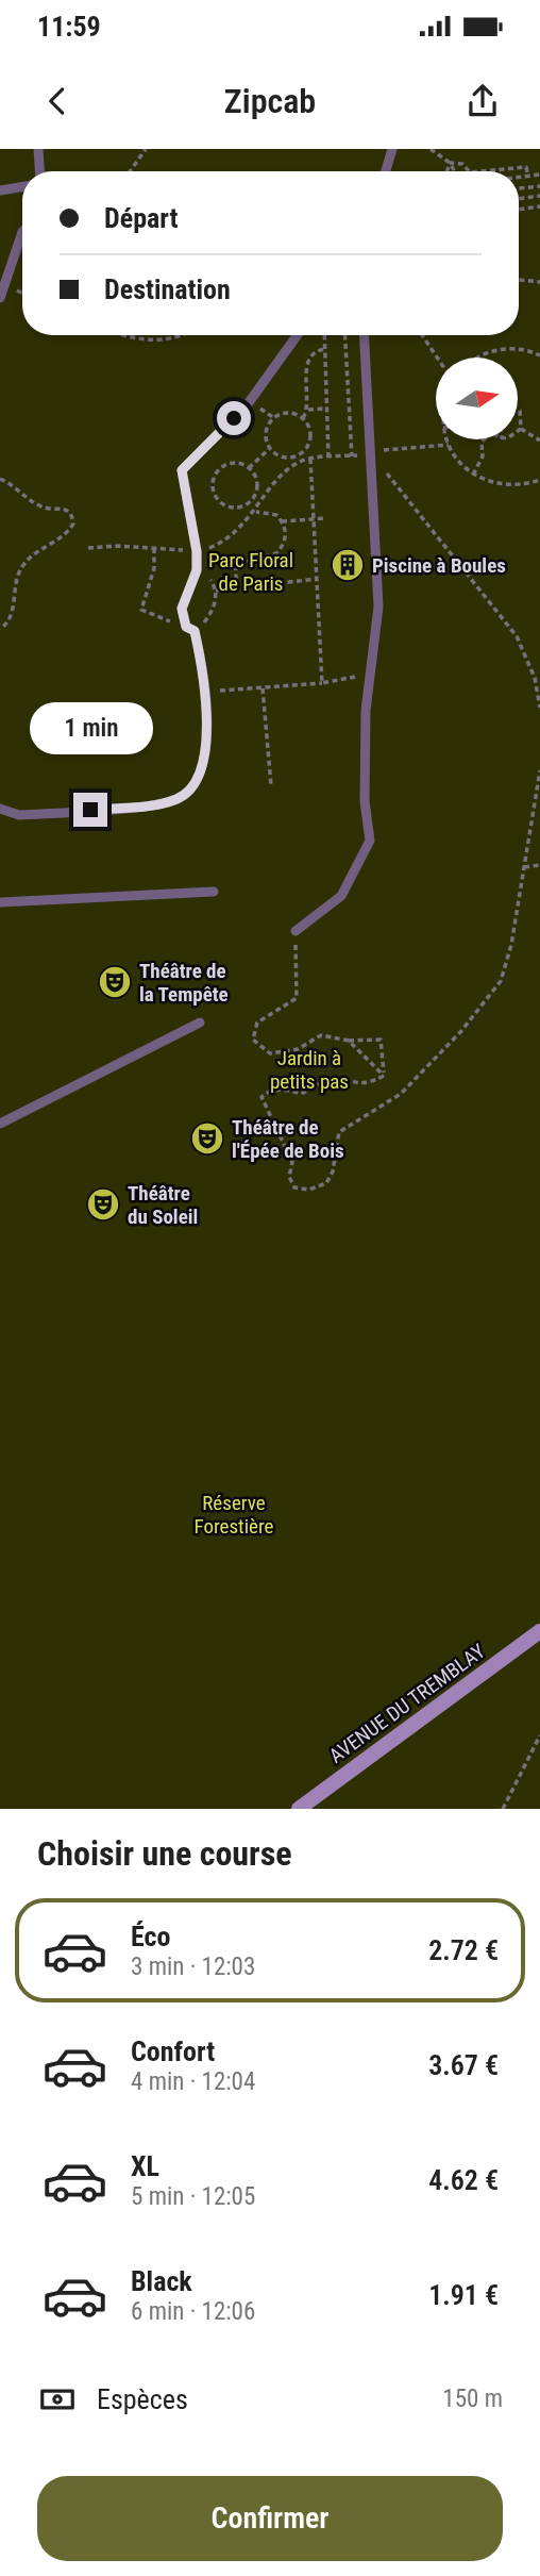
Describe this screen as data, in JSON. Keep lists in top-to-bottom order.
{
  "streets": {
    "main road": ["AVENUE DU TREMBLAY"]
  },
  "parks": ["Parc Floral de Paris", "Jardin à petits pas", "Réserve Forestière"],
  "places": {
    "building": ["Piscine à Boules"],
    "theatre": ["Théâtre de la Tempête", "Théâtre de l'Épée de Bois", "Théâtre du Soleil"]
  },
  "north": "right",
  "page": {
    "status": "11:59",
    "header": "Zipcab",
    "banner": ["Départ", "Destination"],
    "bubble": "1 min",
    "heading": "Choisir une course",
    "list": [
      {
        "name": "Éco",
        "note": "3 min · 12:03",
        "value": "2.72 €"
      },
      {
        "name": "Confort",
        "note": "4 min · 12:04",
        "value": "3.67 €"
      },
      {
        "name": "XL",
        "note": "5 min · 12:05",
        "value": "4.62 €"
      },
      {
        "name": "Black",
        "note": "6 min · 12:06",
        "value": "1.91 €"
      }
    ],
    "pay": ["Espèces", "150 m"],
    "buttons": "Confirmer"
  }
}
